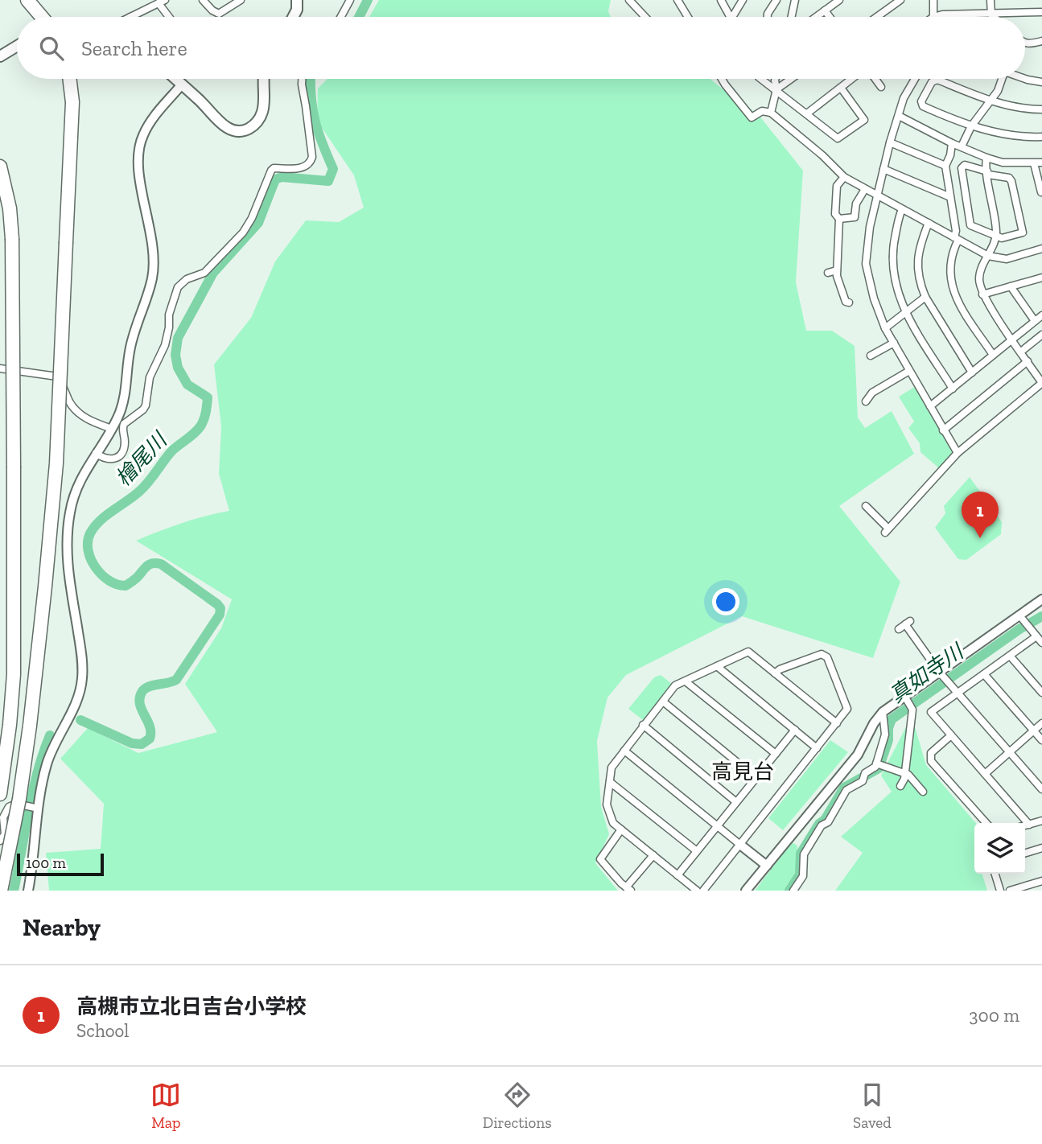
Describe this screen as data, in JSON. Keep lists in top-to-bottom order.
{
  "districts": ["高見台"],
  "water": ["檜尾川", "真如寺川"],
  "scale_bar": "100 m",
  "page": {
    "search": "Search here",
    "pins": "1",
    "scale": "100 m",
    "heading": "Nearby",
    "list": [
      {
        "mark": "1",
        "name": "高槻市立北日吉台小学校",
        "note": "School",
        "value": "300 m"
      }
    ],
    "nav": ["Map", "Directions", "Saved"]
  }
}
